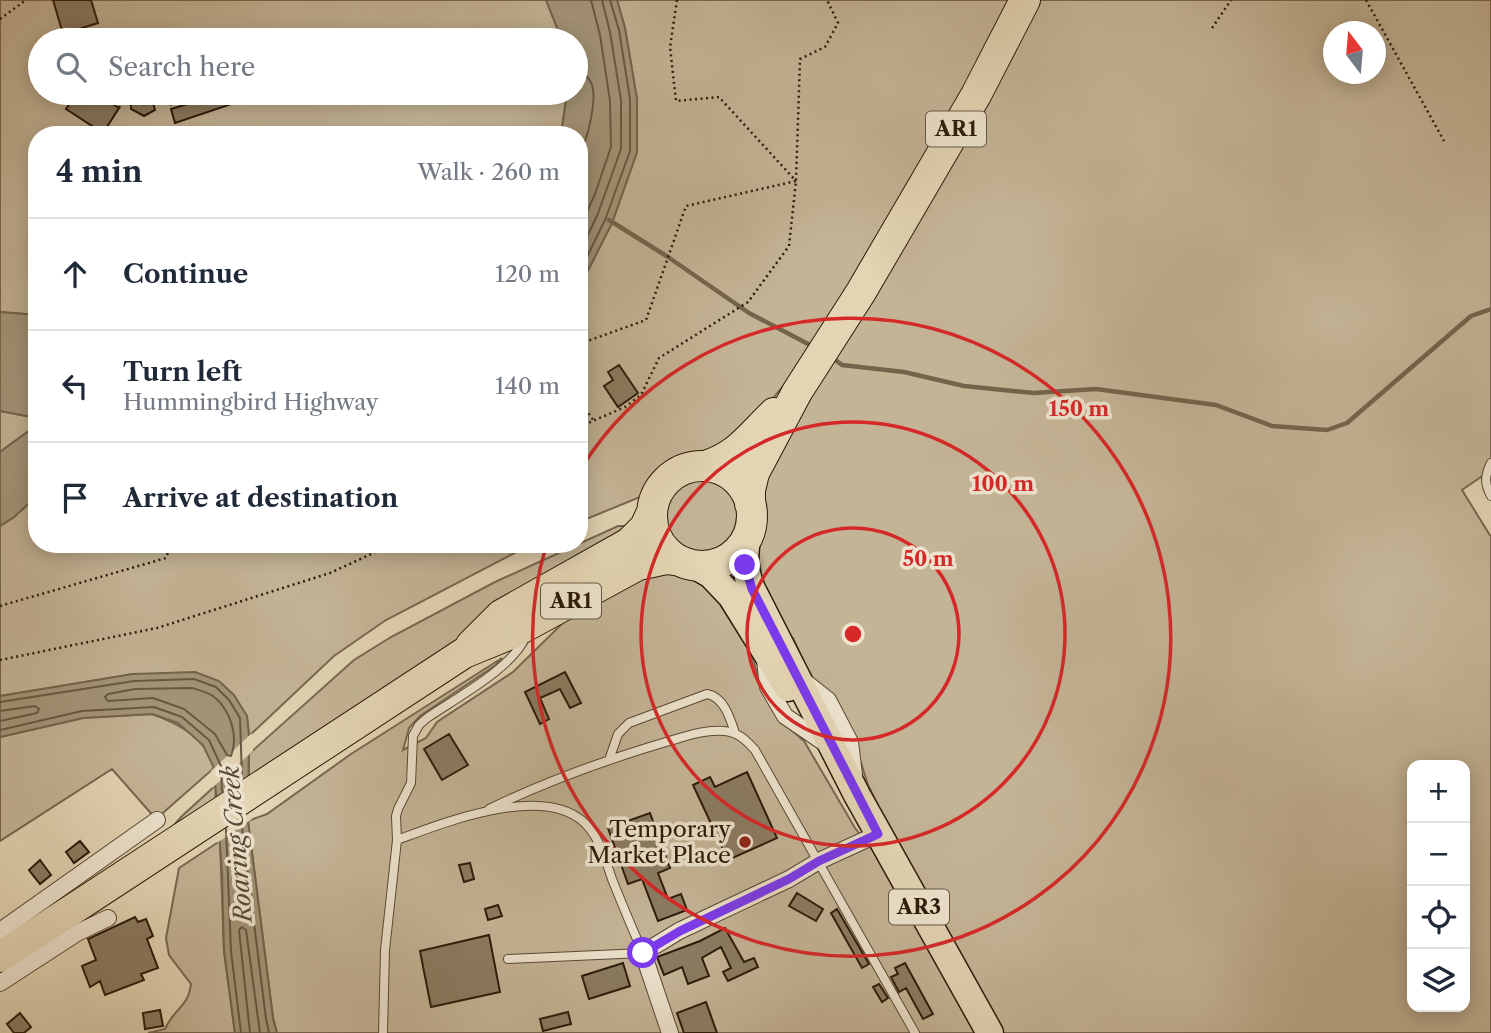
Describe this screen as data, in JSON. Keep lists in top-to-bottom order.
{
  "streets": {
    "highway": ["AR1"],
    "main road": ["AR3"]
  },
  "crossings": [
    ["AR1", "AR3"]
  ],
  "water": ["Roaring Creek"],
  "places": ["Temporary Market Place"],
  "north": "top",
  "page": {
    "search": "Search here",
    "heading": ["4 min", "Walk · 260 m"],
    "list": [
      ["Continue", "120 m"],
      ["Turn left", "Hummingbird Highway", "140 m"],
      "Arrive at destination"
    ],
    "map_buttons": ["+", "−"]
  },
  "rings": ["150 m", "100 m", "50 m"]
}
